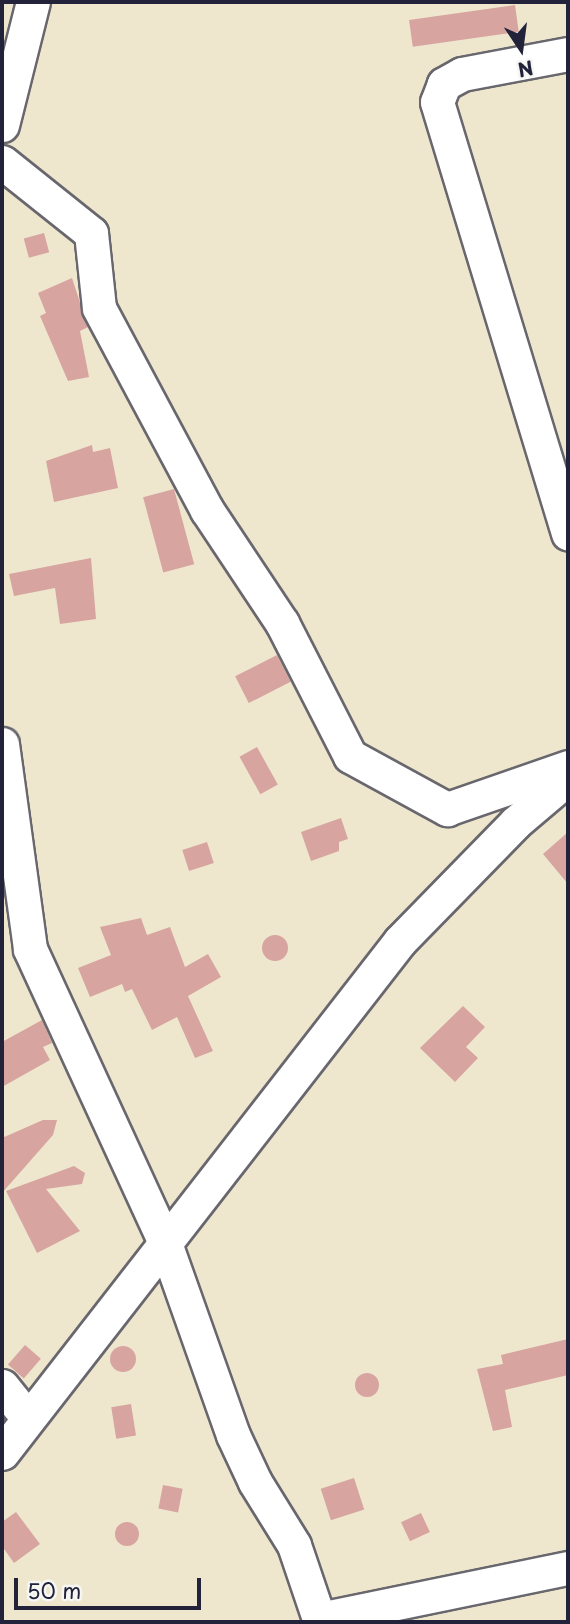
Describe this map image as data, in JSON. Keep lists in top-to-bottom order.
{
  "scale_bar": "50 m",
  "north": "bottom"
}
